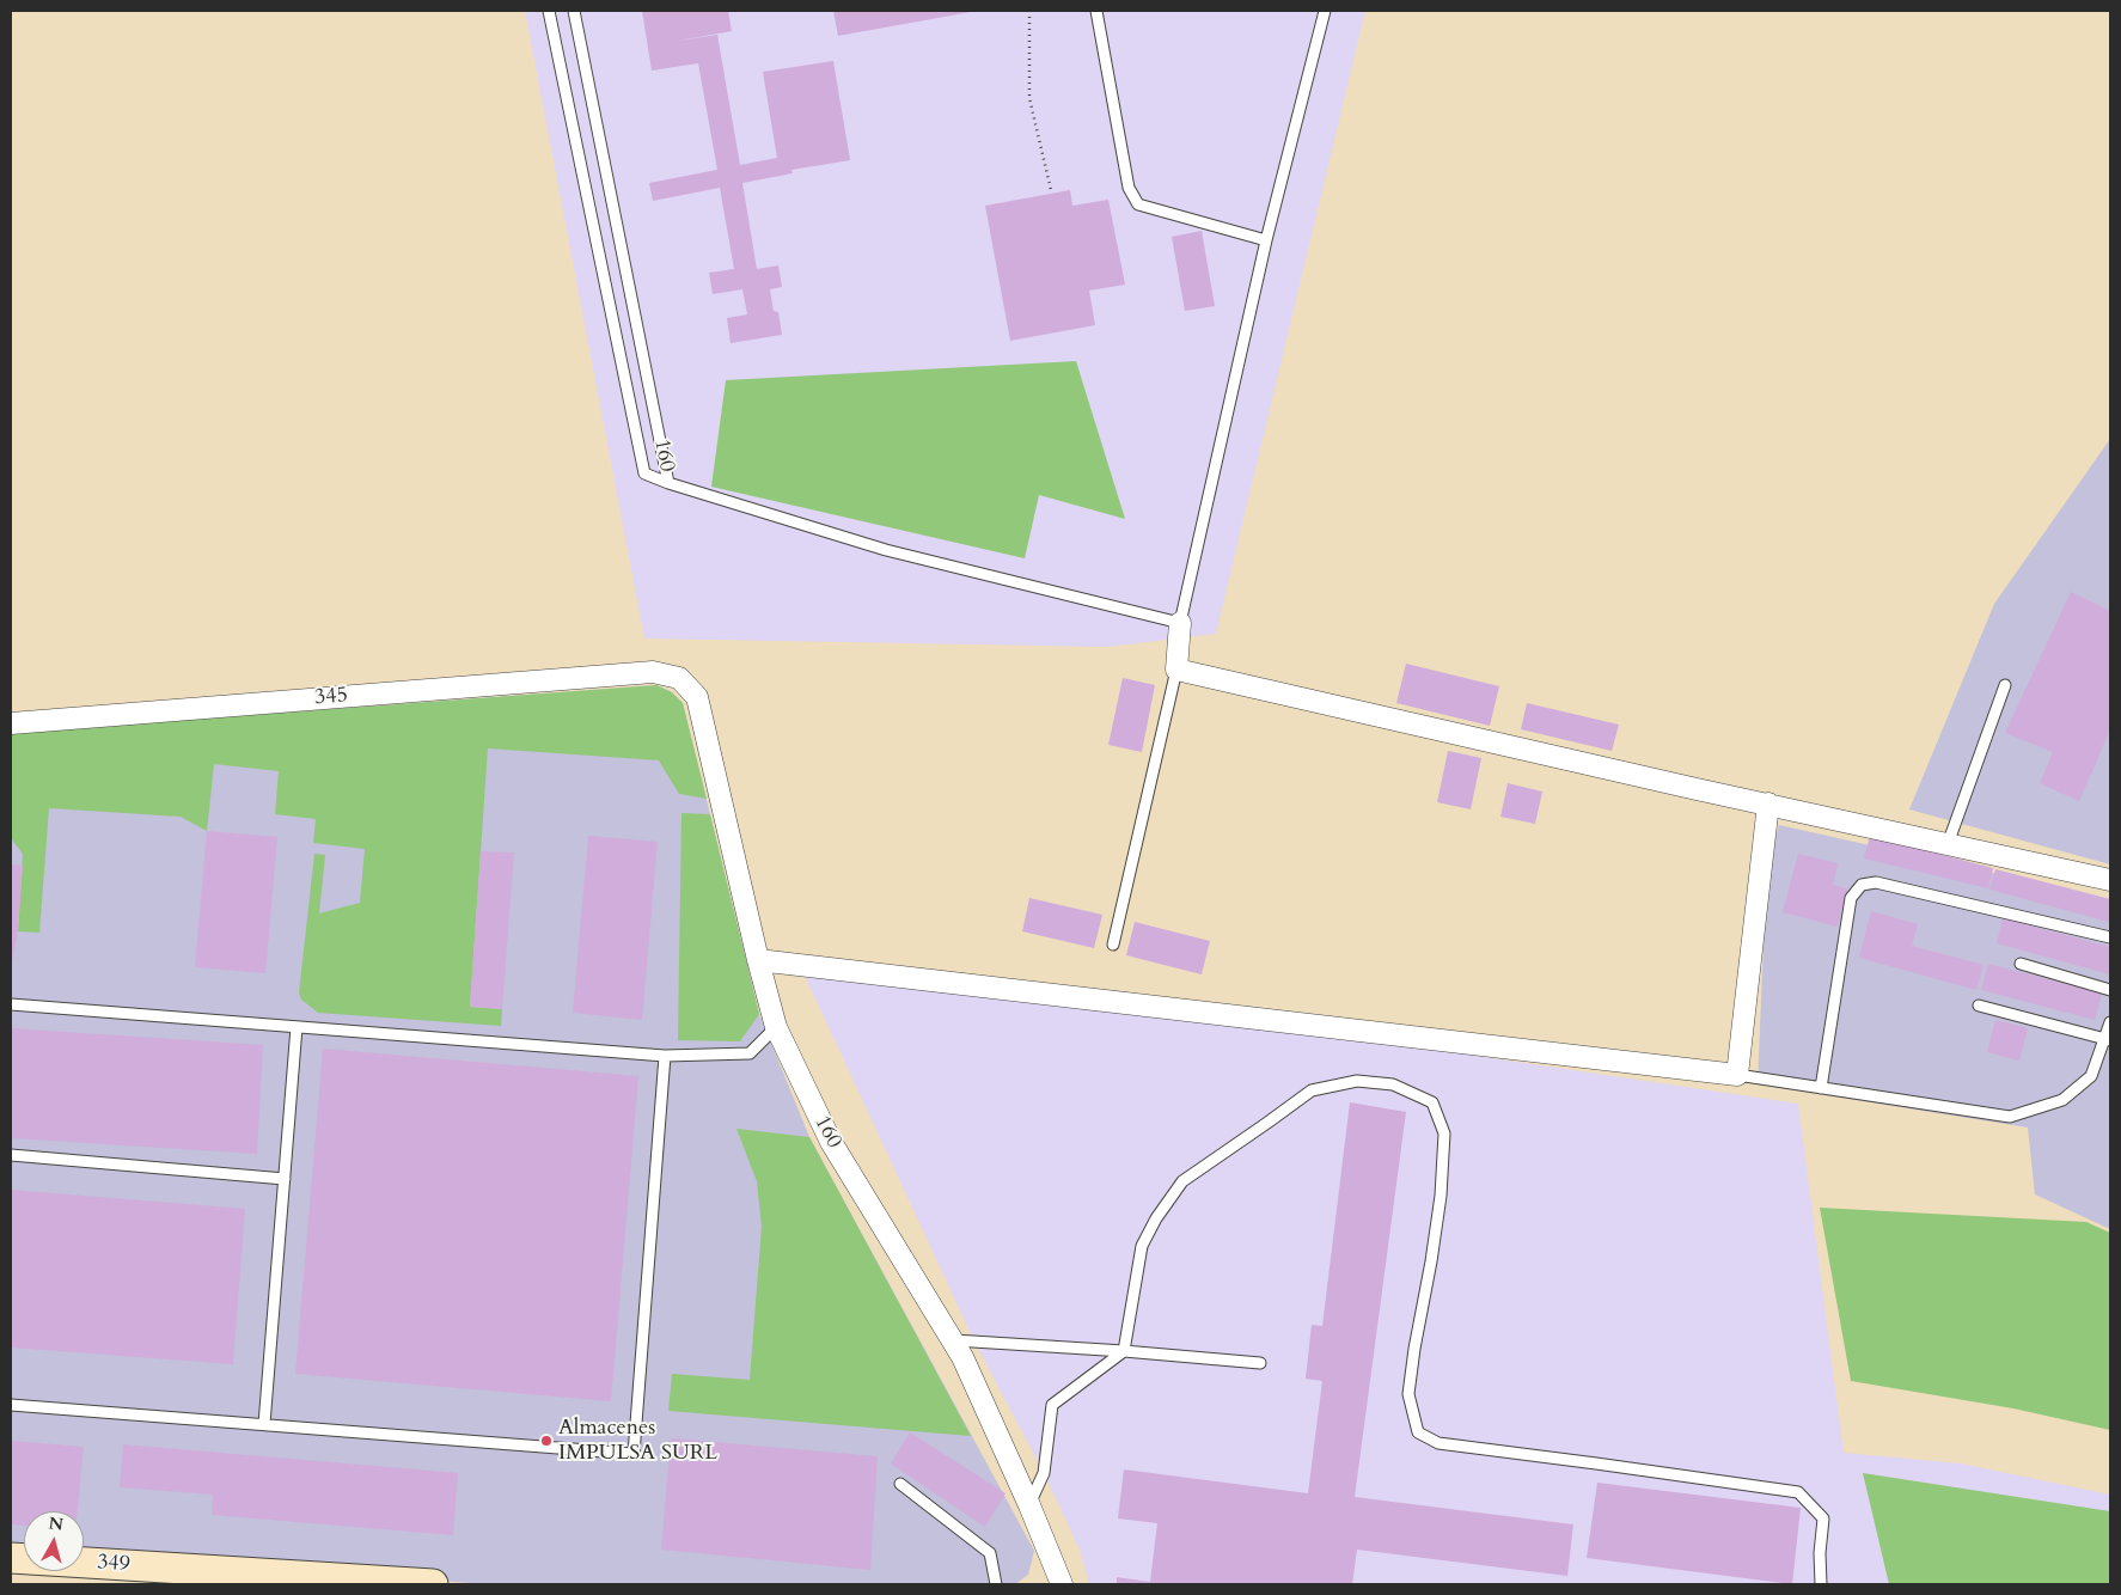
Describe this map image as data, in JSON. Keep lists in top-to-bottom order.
{
  "streets": {
    "street": ["160", "345", "349"]
  },
  "crossings": [
    ["160", "345"]
  ],
  "places": ["Almacenes IMPULSA SURL"],
  "north": "top"
}
